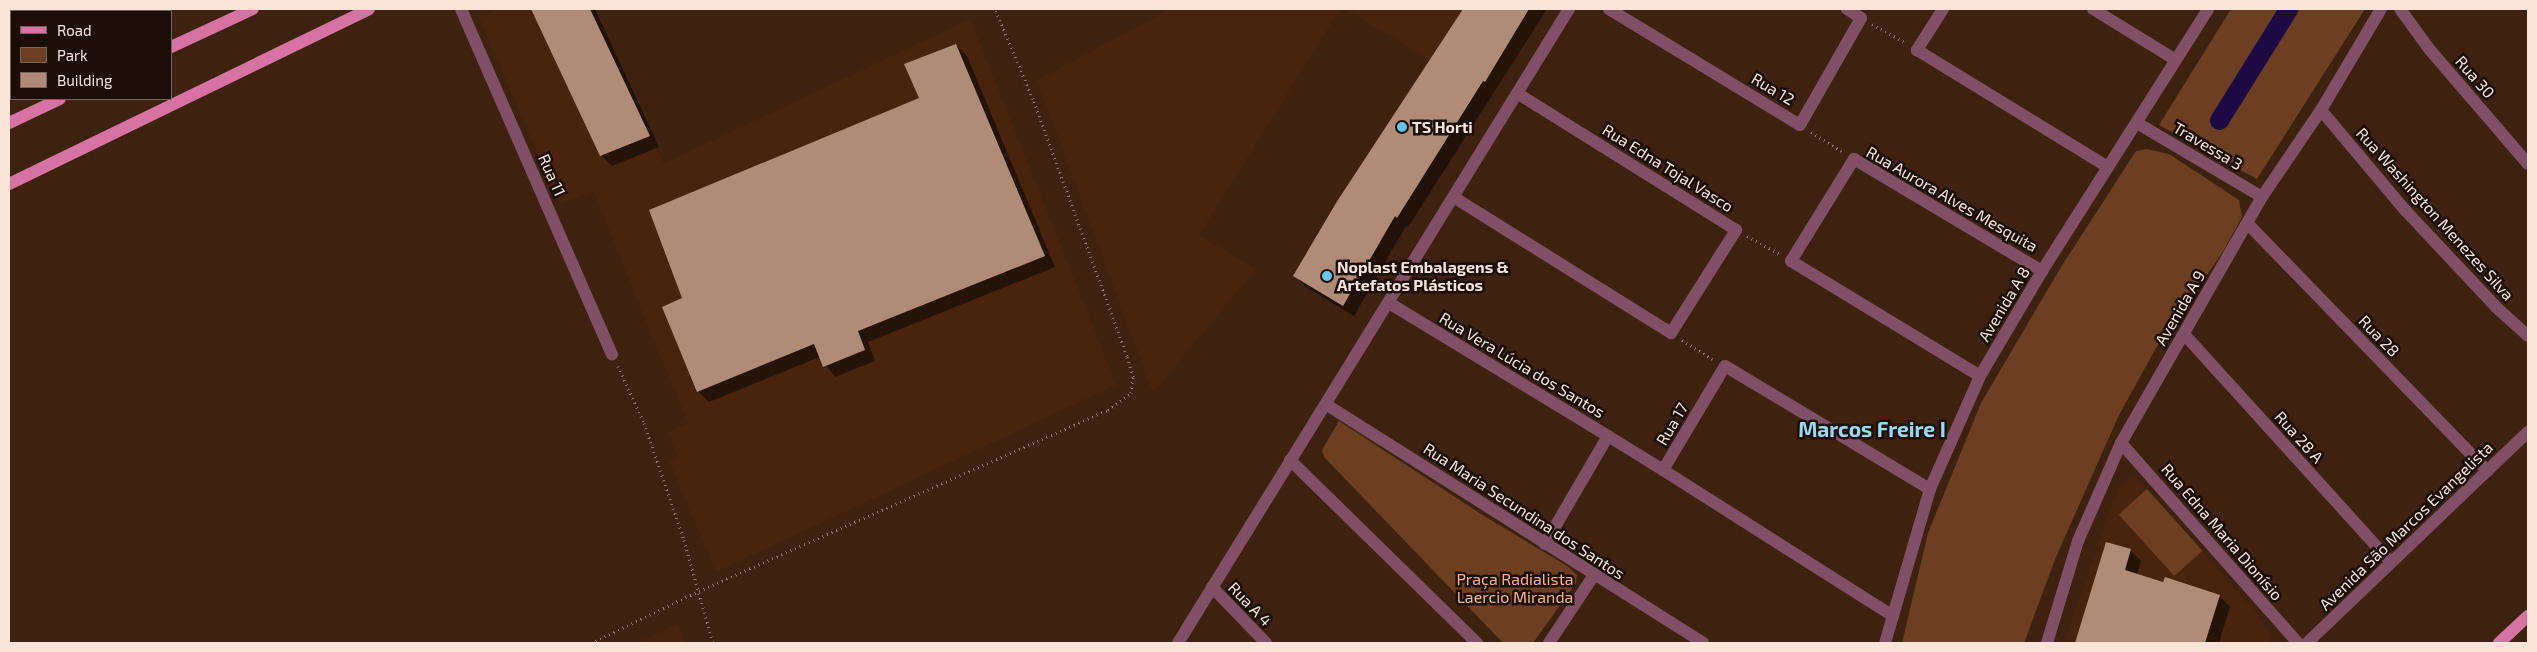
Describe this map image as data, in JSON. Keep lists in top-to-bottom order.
{
  "streets": {
    "street": [
      "Rua 30",
      "Rua 12",
      "Travessa 3",
      "Rua Edna Tojal Vasco",
      "Rua 11",
      "Rua Aurora Alves Mesquita",
      "Rua Washington Menezes Silva",
      "Avenida A 8",
      "Avenida A 9",
      "Rua 28",
      "Rua Vera Lúcia dos Santos",
      "Rua 17",
      "Rua 28 A",
      "Rua Maria Secundina dos Santos",
      "Avenida São Marcos Evangelista",
      "Rua Edna Maria Dionísio",
      "Rua A 4"
    ]
  },
  "crossings": [
    ["Travessa 3", "Avenida A 8"],
    ["Travessa 3", "Avenida A 9"],
    ["Rua Aurora Alves Mesquita", "Avenida A 8"],
    ["Rua Washington Menezes Silva", "Avenida A 9"],
    ["Avenida A 8", "Rua 17"],
    ["Avenida A 9", "Rua 28"],
    ["Avenida A 9", "Rua 28 A"],
    ["Avenida A 9", "Rua Edna Maria Dionísio"],
    ["Rua 28", "Avenida São Marcos Evangelista"],
    ["Rua Vera Lúcia dos Santos", "Rua Maria Secundina dos Santos"],
    ["Rua 28 A", "Avenida São Marcos Evangelista"]
  ],
  "districts": ["Marcos Freire I"],
  "parks": ["Praça Radialista Laercio Miranda"],
  "places": ["TS Horti", "Noplast Embalagens & Artefatos Plásticos"],
  "legend": ["Road", "Park", "Building"]
}
